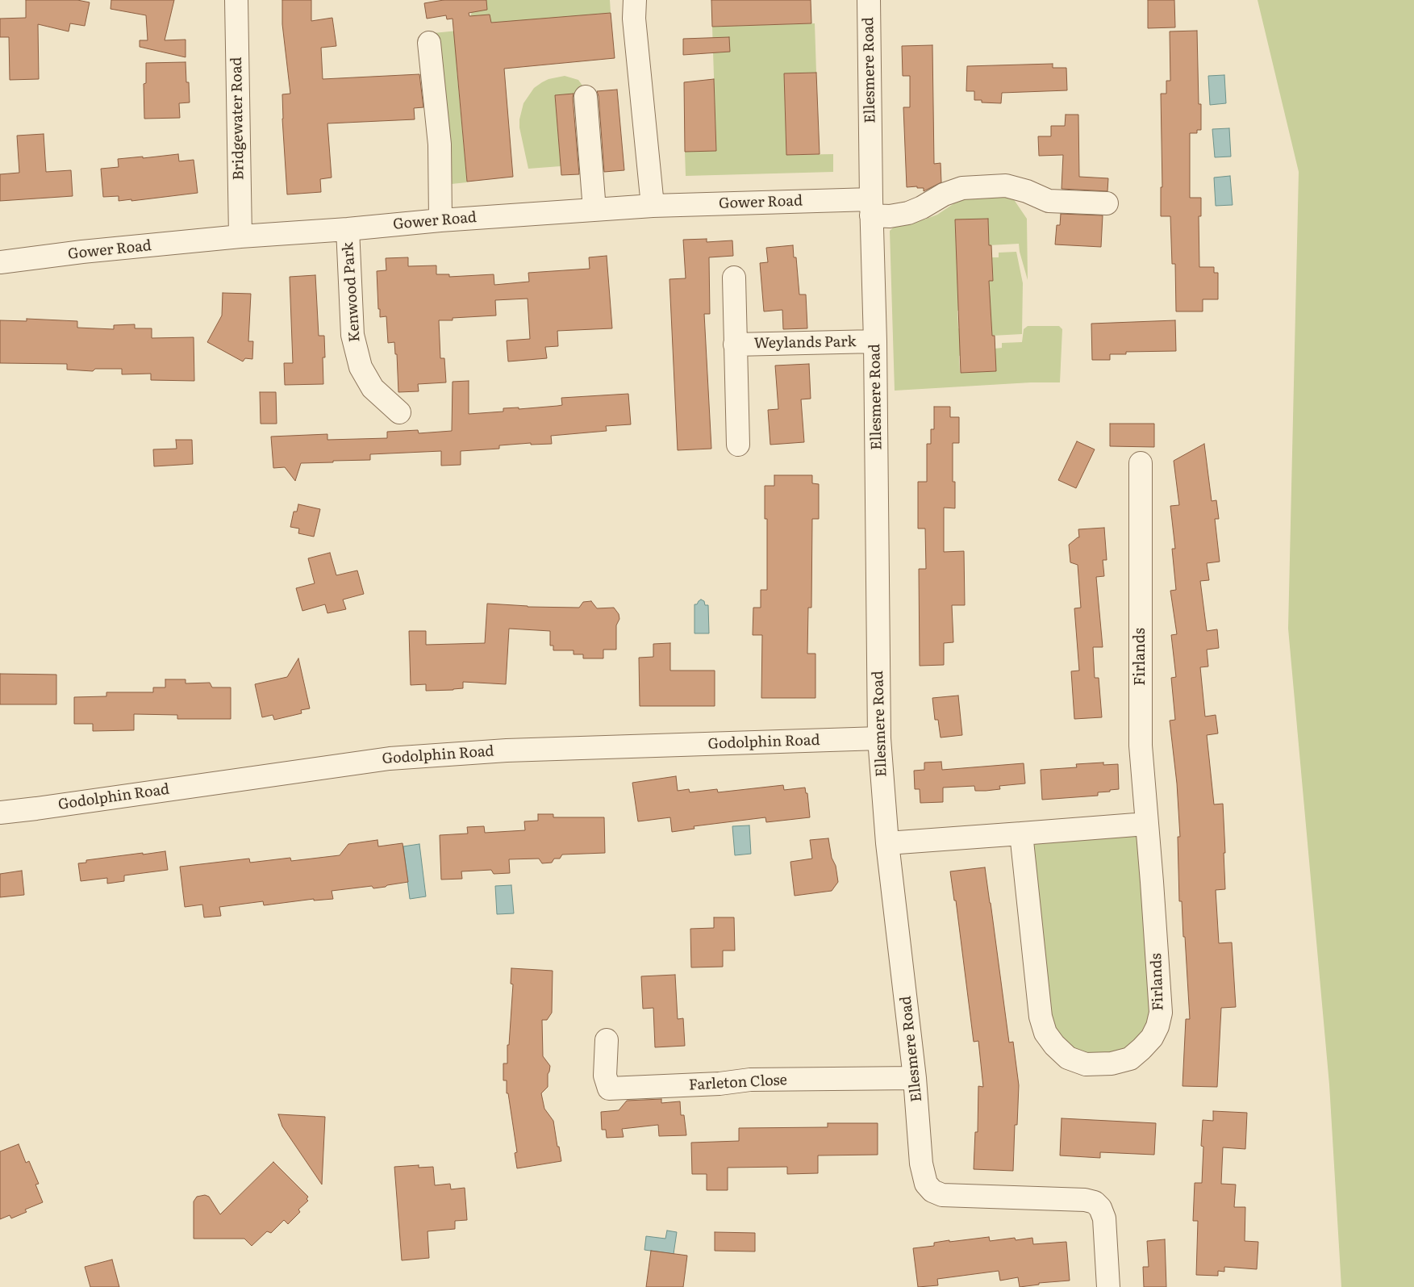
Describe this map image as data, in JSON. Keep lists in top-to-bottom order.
{
  "streets": {
    "street": [
      "Ellesmere Road",
      "Bridgewater Road",
      "Gower Road",
      "Kenwood Park",
      "Weylands Park",
      "Firlands",
      "Godolphin Road",
      "Farleton Close"
    ]
  },
  "crossings": [
    ["Ellesmere Road", "Gower Road"],
    ["Ellesmere Road", "Weylands Park"],
    ["Ellesmere Road", "Godolphin Road"],
    ["Ellesmere Road", "Farleton Close"],
    ["Bridgewater Road", "Gower Road"],
    ["Gower Road", "Kenwood Park"]
  ]
}
